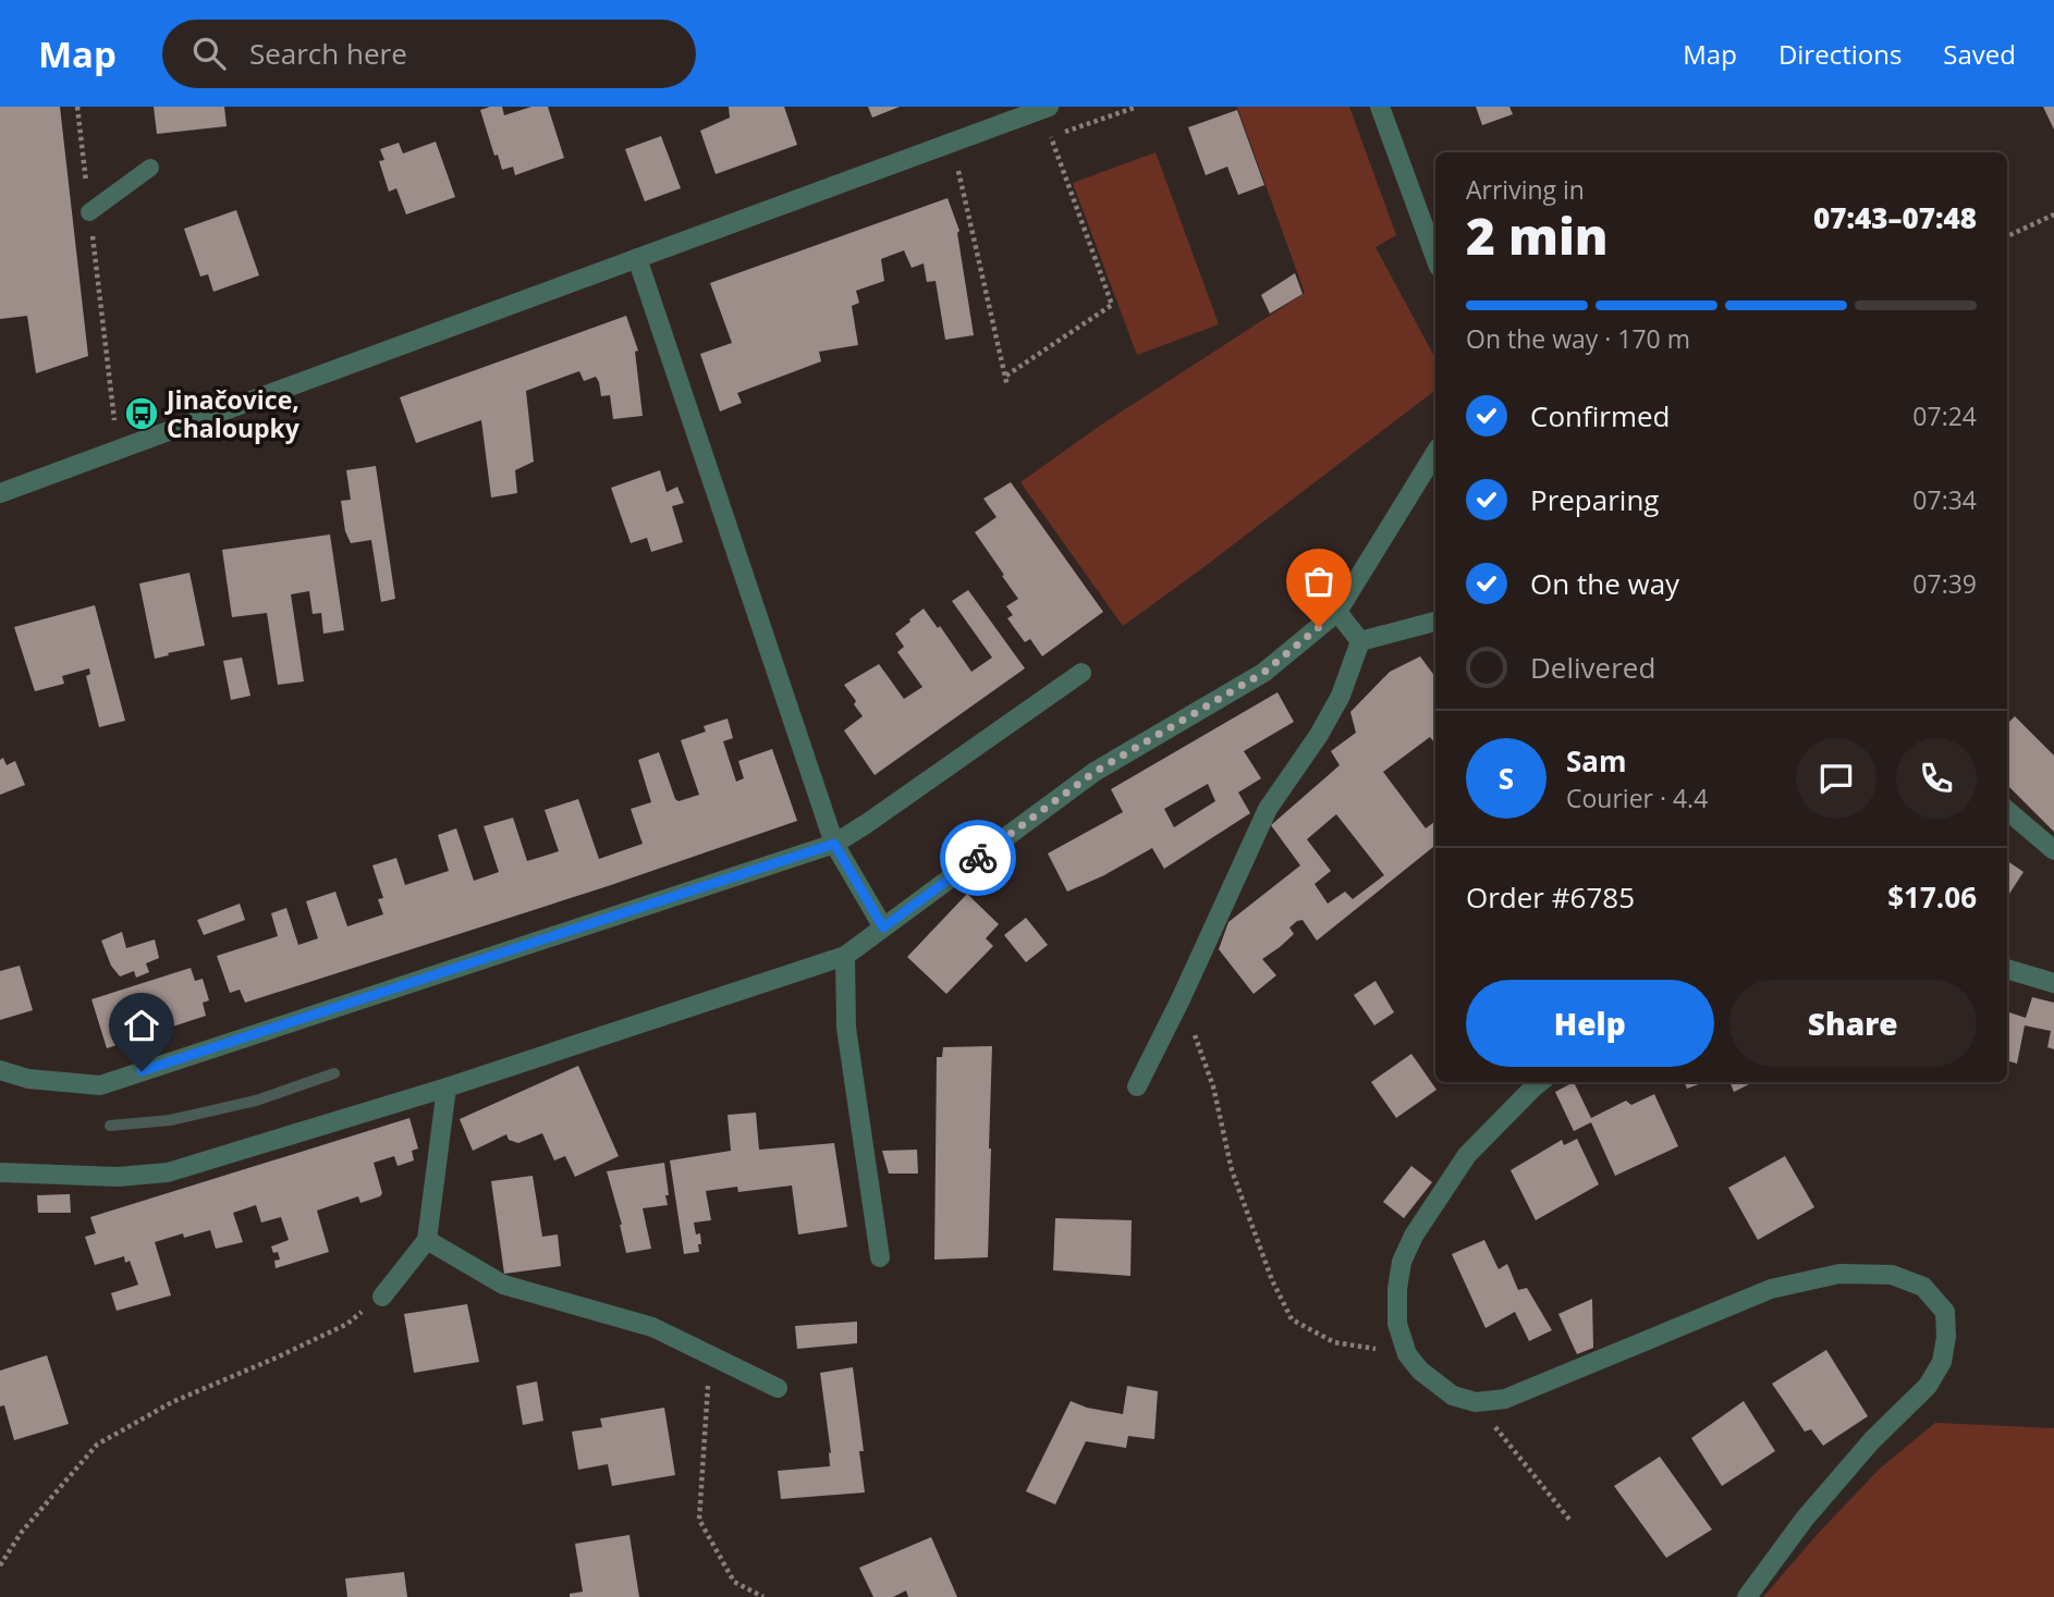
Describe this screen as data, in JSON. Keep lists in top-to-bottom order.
{
  "places": {
    "bus stop": ["Jinačovice, Chaloupky"]
  },
  "page": {
    "header": "Map",
    "search": "Search here",
    "nav": ["Map", "Directions", "Saved"],
    "heading": ["2 min", "Arriving in", "07:43–07:48"],
    "panel": [
      "Sam",
      "Courier · 4.4",
      "Order #6785",
      "$17.06"
    ],
    "bar": "On the way · 170 m",
    "list": [
      ["Confirmed", "07:24"],
      ["Preparing", "07:34"],
      ["On the way", "07:39"],
      "Delivered"
    ],
    "round": "S",
    "buttons": ["Help", "Share"]
  }
}
